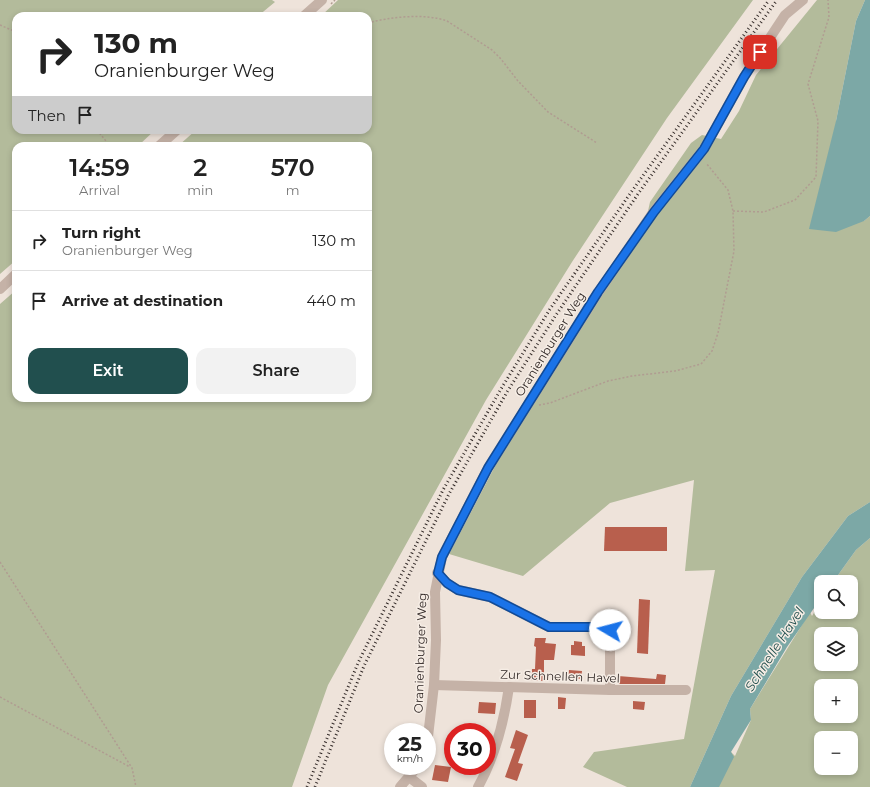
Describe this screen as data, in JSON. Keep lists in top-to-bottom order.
{
  "streets": {
    "street": ["Oranienburger Weg", "Zur Schnellen Havel"]
  },
  "crossings": [
    ["Oranienburger Weg", "Zur Schnellen Havel"]
  ],
  "water": ["Schnelle Havel"],
  "page": {
    "turn": ["130 m", "Oranienburger Weg"],
    "then": "Then",
    "eta": [
      "14:59",
      "Arrival",
      "2",
      "min",
      "570",
      "m"
    ],
    "list": [
      {
        "name": "Turn right",
        "note": "Oranienburger Weg",
        "value": "130 m"
      },
      {
        "name": "Arrive at destination",
        "value": "440 m"
      }
    ],
    "buttons": ["Exit", "Share"],
    "map_buttons": ["+", "−"],
    "speed": "25 km/h",
    "limit": "30"
  }
}
